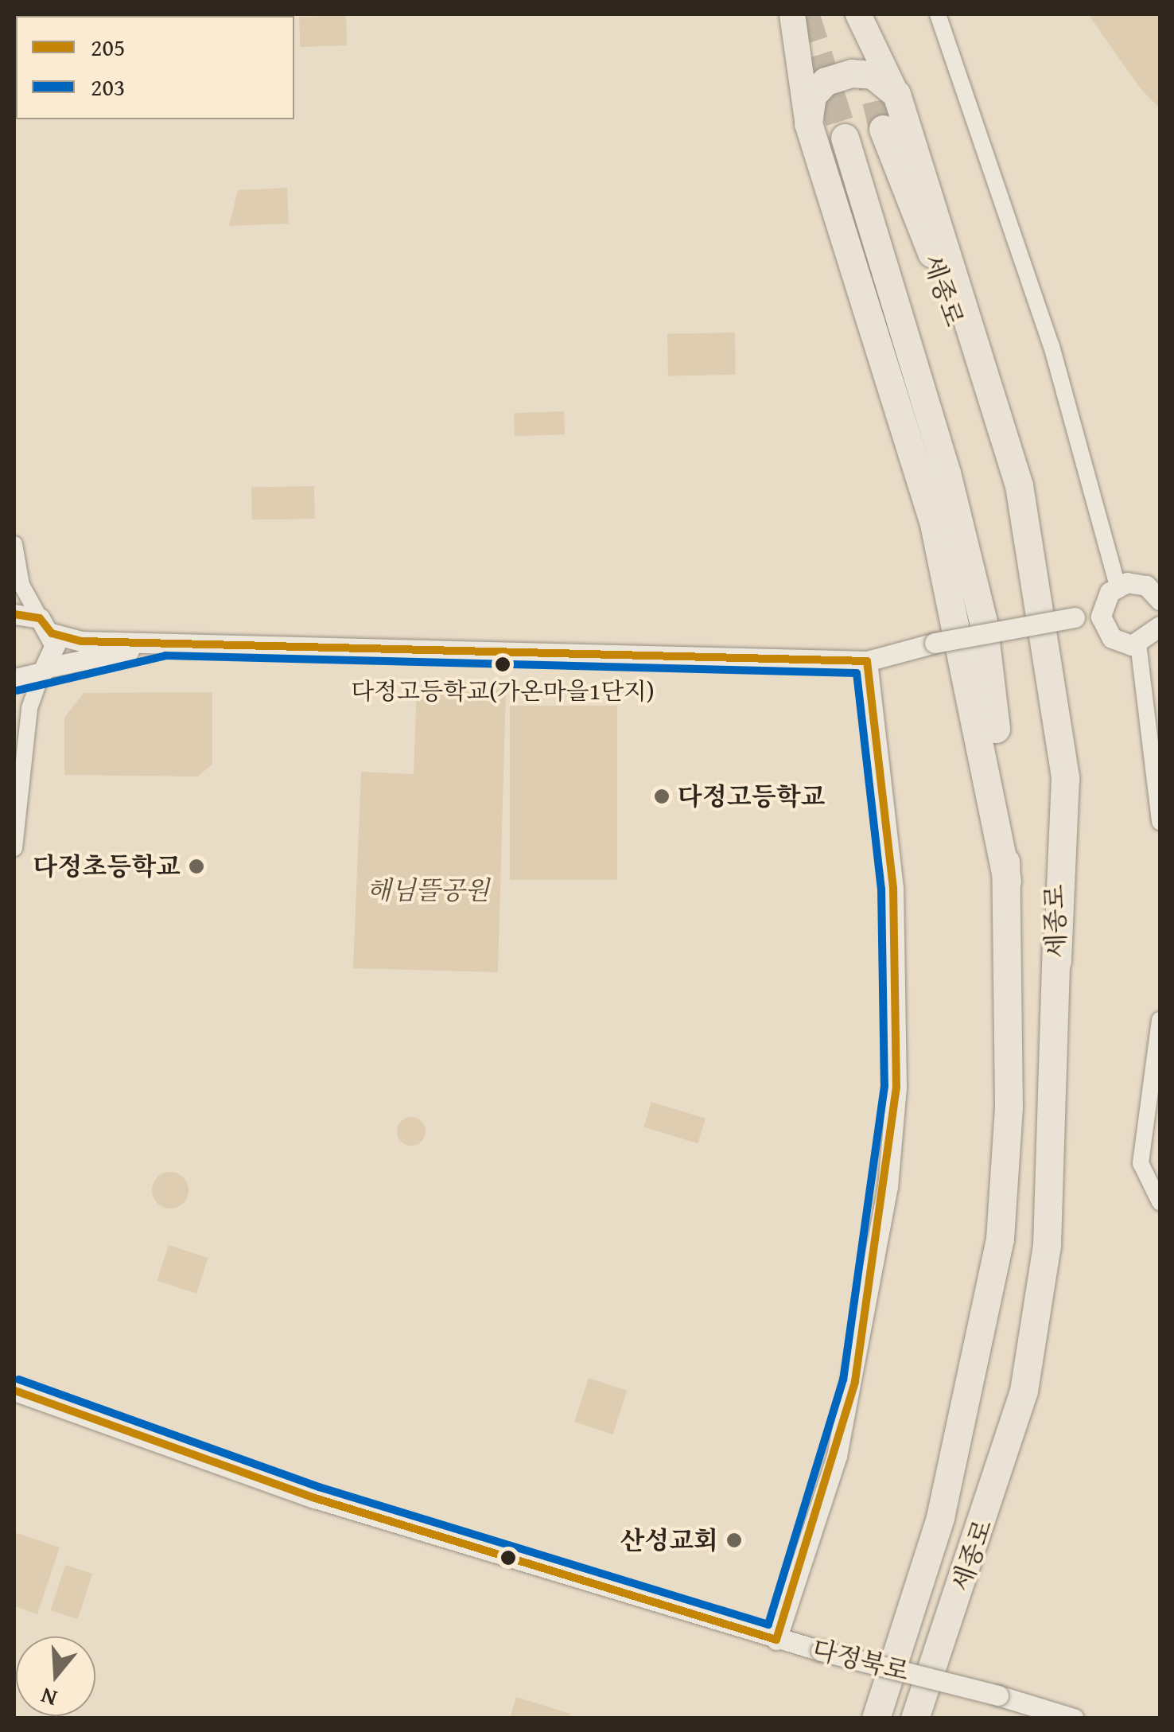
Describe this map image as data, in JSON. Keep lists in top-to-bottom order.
{
  "streets": {
    "highway": ["세종로"],
    "street": ["다정북로"]
  },
  "parks": ["해님뜰공원"],
  "places": [
    "다정고등학교(가온마을1단지)",
    "다정고등학교",
    "다정초등학교",
    "산성교회"
  ],
  "lines": ["transit line 205", "transit line 203"],
  "legend": ["205", "203"],
  "north": "bottom"
}
